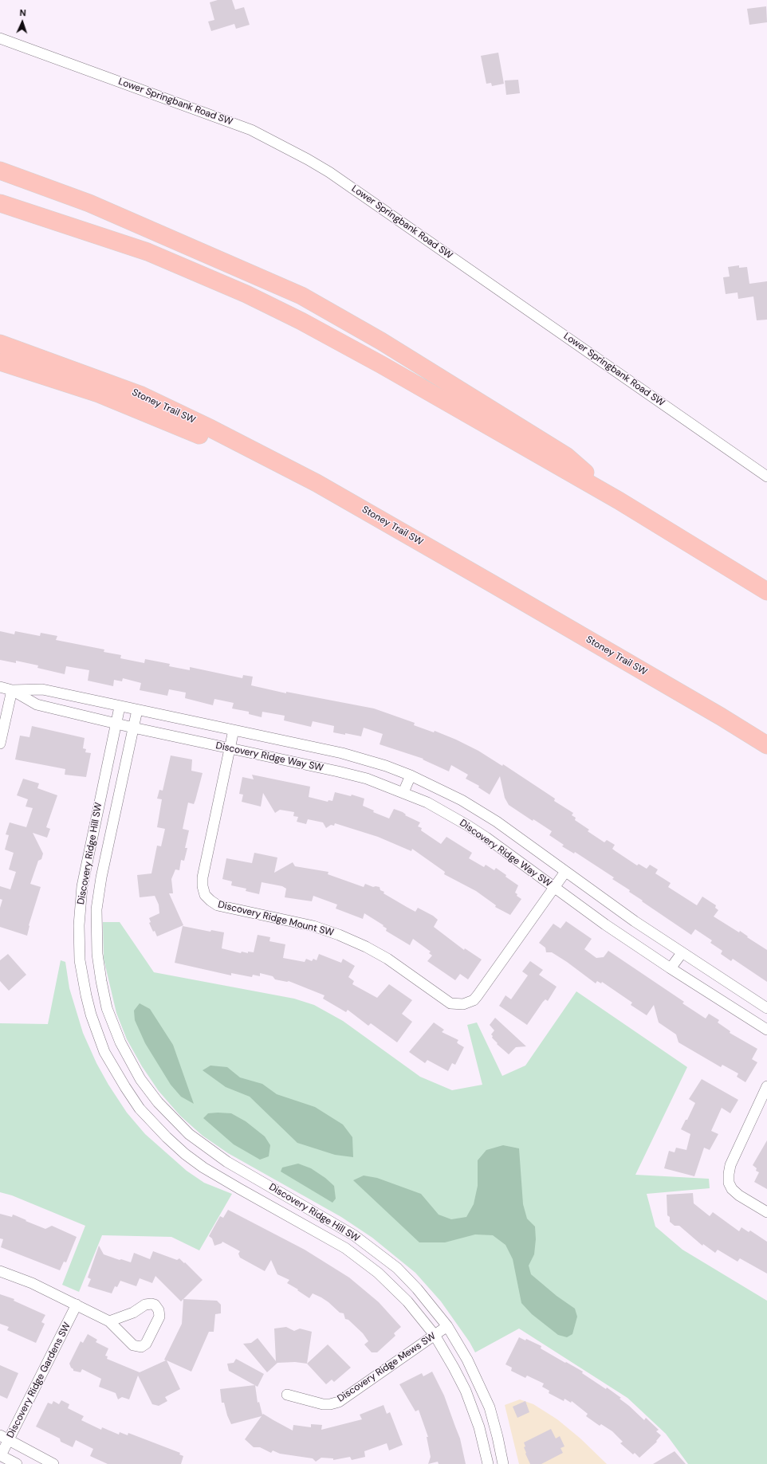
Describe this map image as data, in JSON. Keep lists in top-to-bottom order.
{
  "streets": {
    "highway": ["Stoney Trail SW"],
    "street": [
      "Lower Springbank Road SW",
      "Discovery Ridge Way SW",
      "Discovery Ridge Hill SW",
      "Discovery Ridge Mount SW",
      "Discovery Ridge Mews SW",
      "Discovery Ridge Gardens SW"
    ]
  },
  "crossings": [
    ["Discovery Ridge Way SW", "Discovery Ridge Hill SW"],
    ["Discovery Ridge Way SW", "Discovery Ridge Mount SW"],
    ["Discovery Ridge Hill SW", "Discovery Ridge Mews SW"]
  ],
  "north": "top"
}
